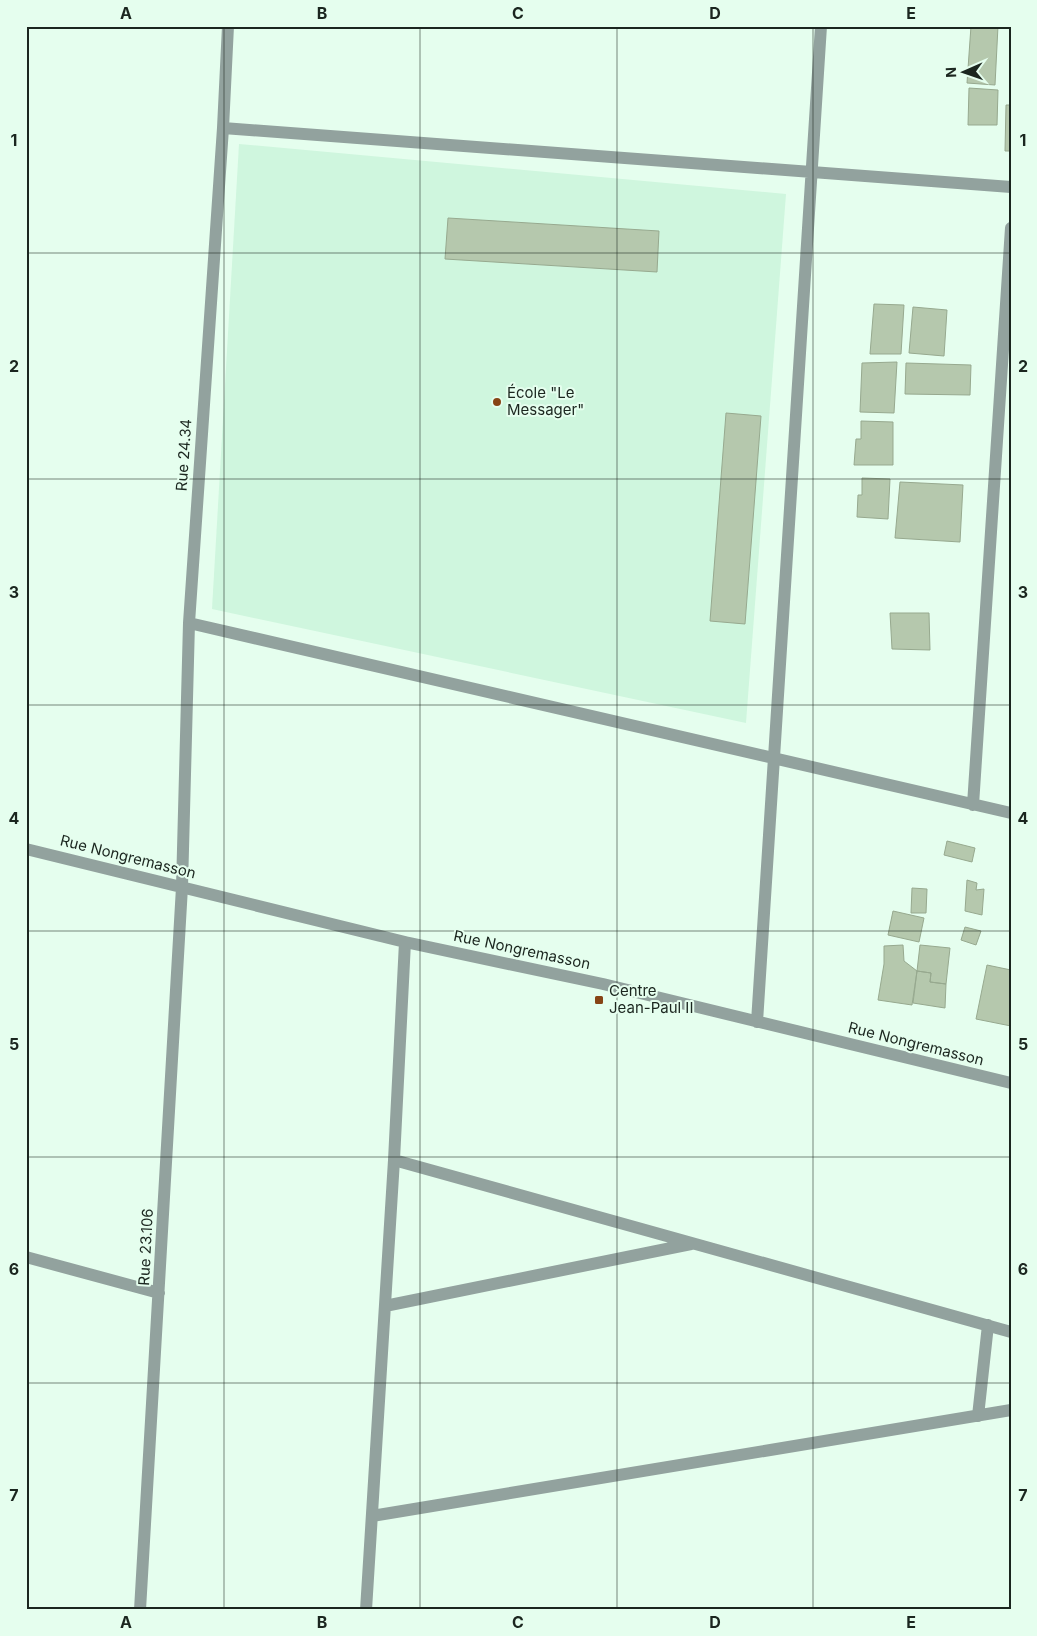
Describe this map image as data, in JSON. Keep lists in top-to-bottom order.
{
  "streets": {
    "street": ["Rue 24.34", "Rue Nongremasson", "Rue 23.106"]
  },
  "crossings": [
    ["Rue 24.34", "Rue Nongremasson"],
    ["Rue 24.34", "Rue 23.106"],
    ["Rue Nongremasson", "Rue 23.106"]
  ],
  "places": {
    "other": ["École \"Le Messager\""],
    "transit": ["Centre Jean-Paul II"]
  },
  "north": "left",
  "grid": {
    "columns": [
      "A",
      "B",
      "C",
      "D",
      "E"
    ],
    "rows": [
      "1",
      "2",
      "3",
      "4",
      "5",
      "6",
      "7"
    ]
  }
}
